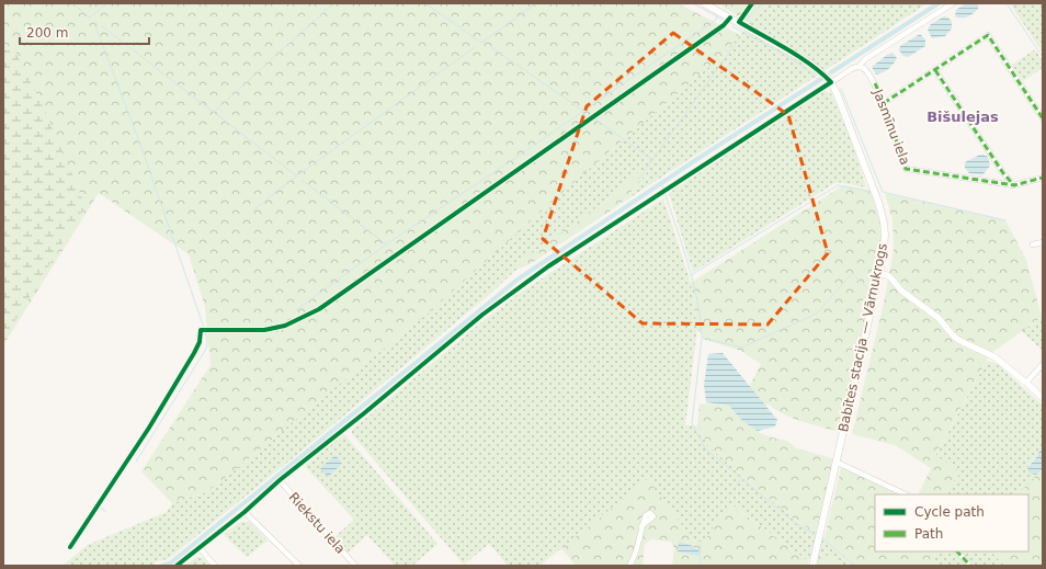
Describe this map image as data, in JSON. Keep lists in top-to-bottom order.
{
  "streets": {
    "main road": ["Babītes stacija — Vārnukrogs"],
    "street": ["Jasmīnu iela", "Riekstu iela"]
  },
  "districts": ["Bišulejas"],
  "legend": ["Cycle path", "Path"],
  "scale_bar": "200 m"
}
